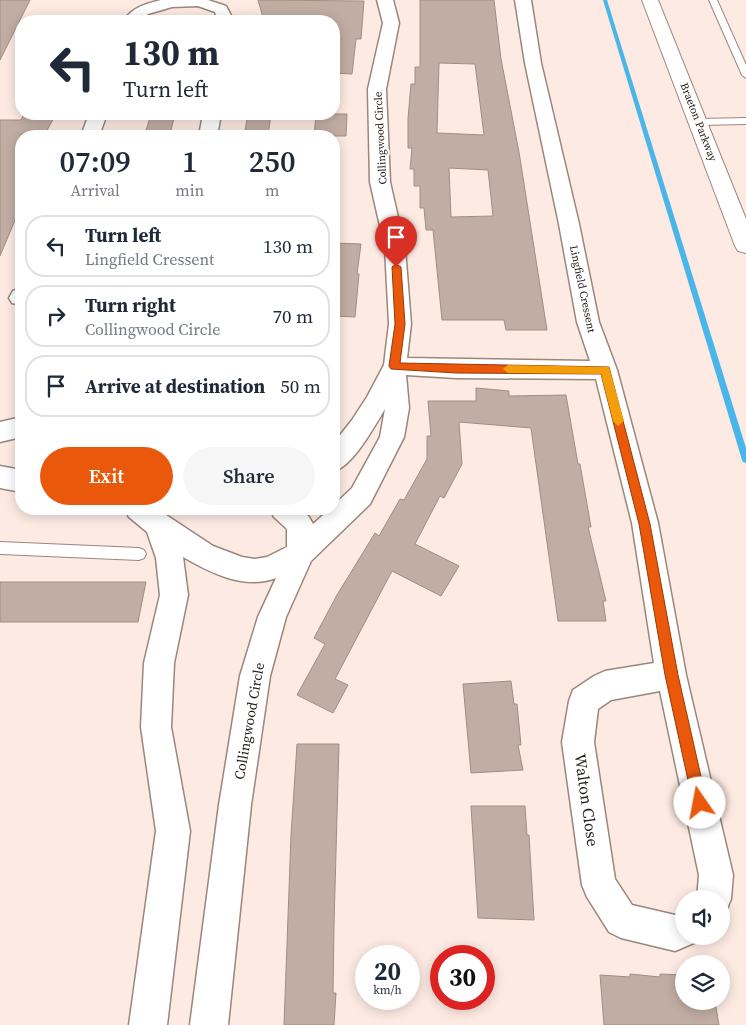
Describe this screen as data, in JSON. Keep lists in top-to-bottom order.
{
  "streets": {
    "street": [
      "Braeton Parkway",
      "Collingwood Circle",
      "Lingfield Cressent",
      "Walton Close"
    ]
  },
  "page": {
    "turn": ["130 m", "Turn left"],
    "eta": [
      "07:09",
      "Arrival",
      "1",
      "min",
      "250",
      "m"
    ],
    "list": [
      {
        "name": "Turn left",
        "note": "Lingfield Cressent",
        "value": "130 m"
      },
      {
        "name": "Turn right",
        "note": "Collingwood Circle",
        "value": "70 m"
      },
      {
        "name": "Arrive at destination",
        "value": "50 m"
      }
    ],
    "buttons": ["Exit", "Share"],
    "speed": "20 km/h",
    "limit": "30"
  }
}
